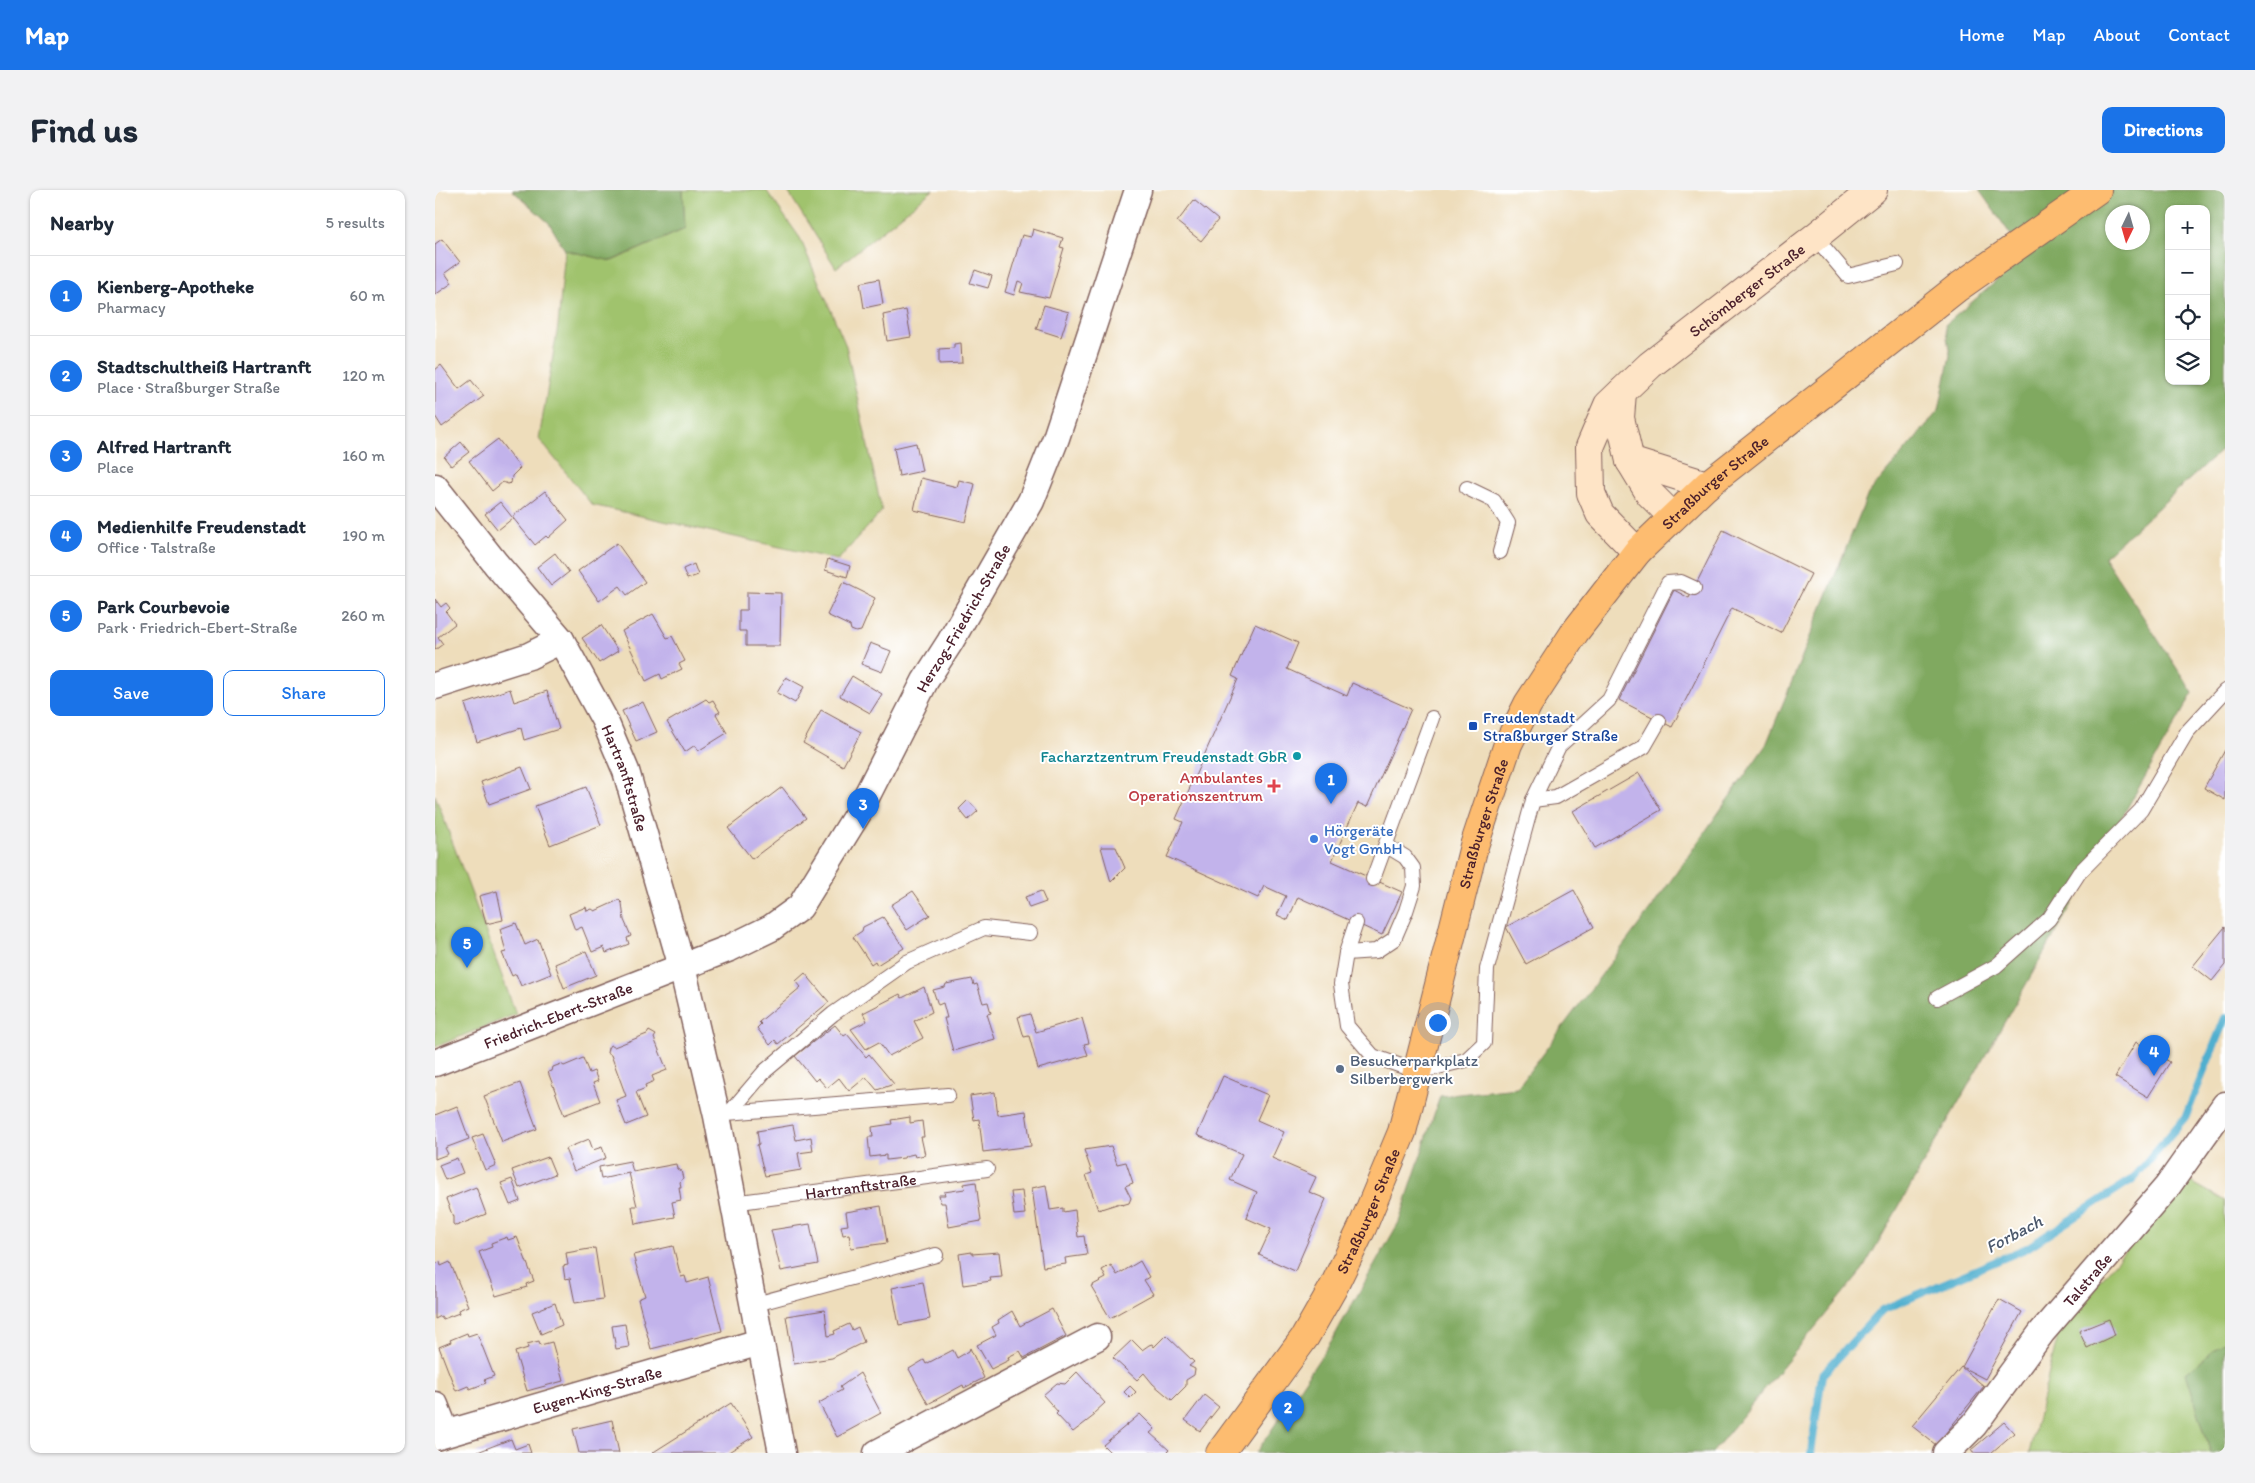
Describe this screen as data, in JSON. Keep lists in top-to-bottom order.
{
  "streets": {
    "main road": ["Schömberger Straße", "Straßburger Straße"],
    "street": [
      "Herzog-Friedrich-Straße",
      "Hartranftstraße",
      "Friedrich-Ebert-Straße",
      "Talstraße",
      "Eugen-King-Straße"
    ]
  },
  "crossings": [
    ["Schömberger Straße", "Straßburger Straße"],
    ["Herzog-Friedrich-Straße", "Hartranftstraße"],
    ["Herzog-Friedrich-Straße", "Friedrich-Ebert-Straße"],
    ["Hartranftstraße", "Friedrich-Ebert-Straße"],
    ["Hartranftstraße", "Eugen-King-Straße"]
  ],
  "water": ["Forbach"],
  "places": {
    "transit": ["Freudenstadt Straßburger Straße"],
    "other": ["Facharztzentrum Freudenstadt GbR", "Hörgeräte Vogt GmbH", "Besucherparkplatz Silberbergwerk"],
    "health": ["Ambulantes Operationszentrum"]
  },
  "north": "bottom",
  "page": {
    "header": "Map",
    "nav": [
      "Home",
      "Map",
      "About",
      "Contact"
    ],
    "buttons": [
      "Directions",
      ["Save", "Share"]
    ],
    "title": "Find us",
    "heading": ["Nearby", "5 results"],
    "map_buttons": ["+", "−"],
    "list": [
      {
        "mark": "1",
        "name": "Kienberg-Apotheke",
        "note": "Pharmacy",
        "value": "60 m"
      },
      {
        "mark": "2",
        "name": "Stadtschultheiß Hartranft",
        "note": "Place · Straßburger Straße",
        "value": "120 m"
      },
      {
        "mark": "3",
        "name": "Alfred Hartranft",
        "note": "Place",
        "value": "160 m"
      },
      {
        "mark": "4",
        "name": "Medienhilfe Freudenstadt",
        "note": "Office · Talstraße",
        "value": "190 m"
      },
      {
        "mark": "5",
        "name": "Park Courbevoie",
        "note": "Park · Friedrich-Ebert-Straße",
        "value": "260 m"
      }
    ],
    "pins": [
      "1",
      "3",
      "5",
      "4",
      "2"
    ]
  }
}
